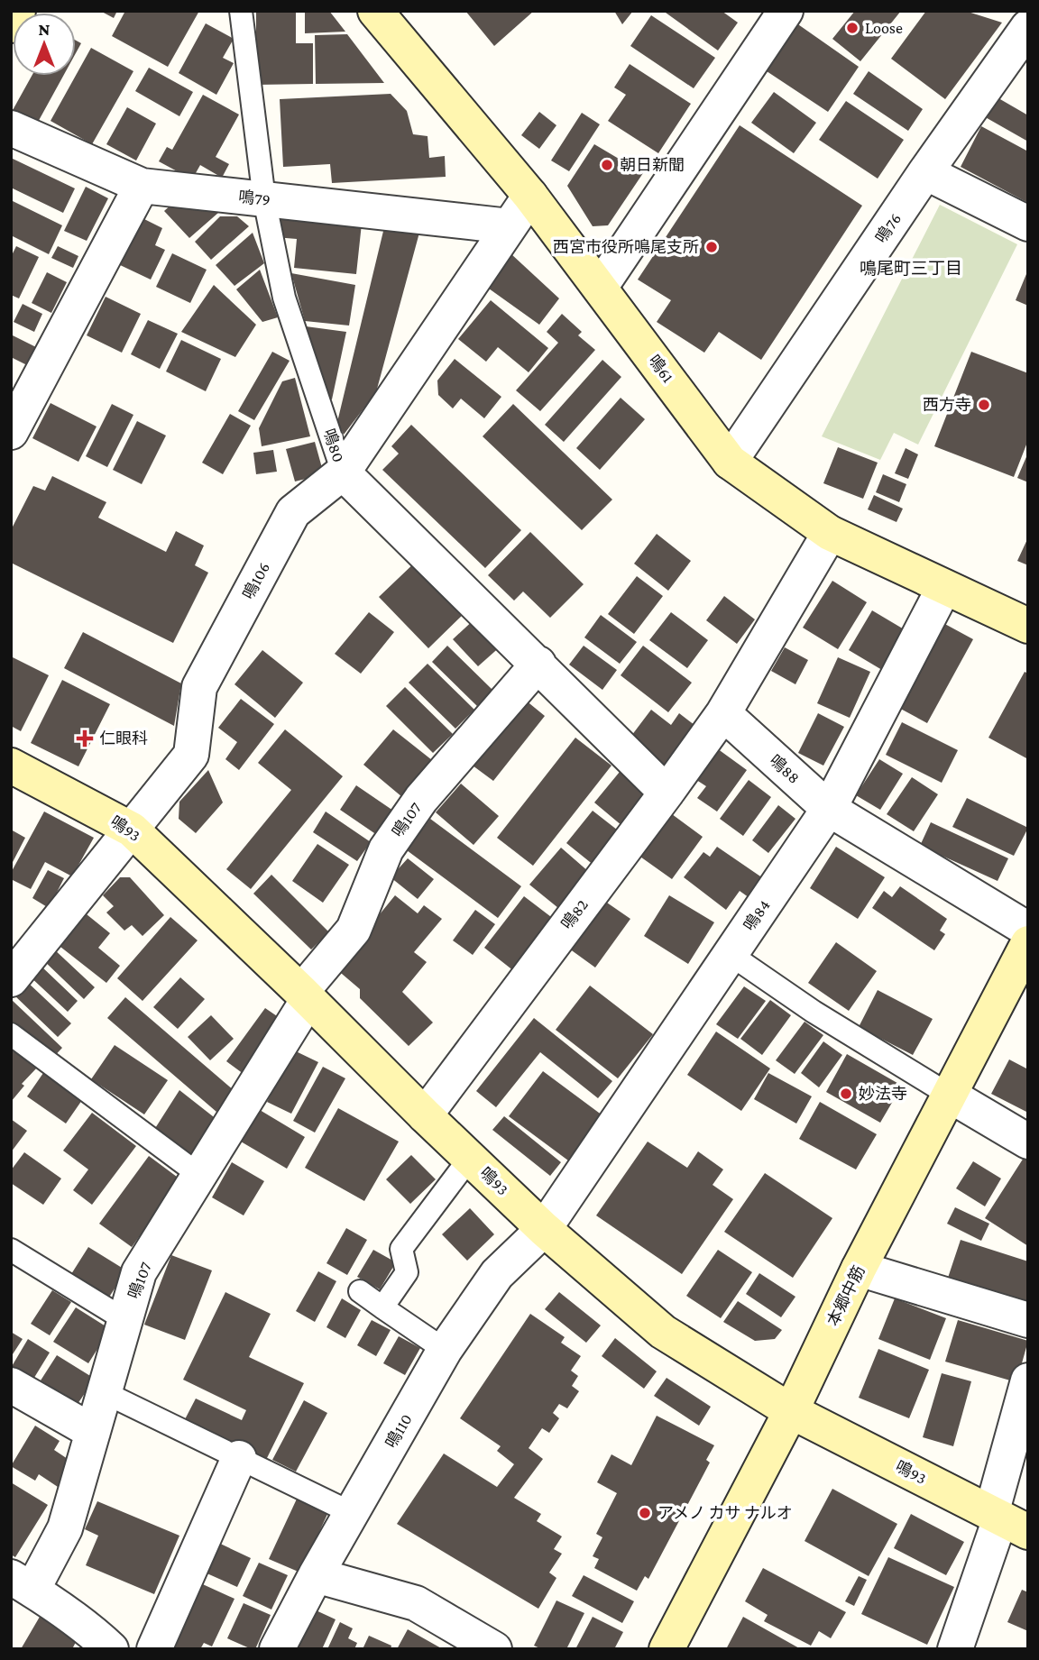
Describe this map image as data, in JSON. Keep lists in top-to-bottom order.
{
  "streets": {
    "street": [
      "鳴79",
      "鳴76",
      "鳴61",
      "鳴80",
      "鳴106",
      "鳴88",
      "鳴107",
      "鳴93",
      "鳴82",
      "鳴84",
      "本郷中筋",
      "鳴110"
    ]
  },
  "crossings": [
    ["鳴79", "鳴80"],
    ["鳴79", "鳴106"],
    ["鳴76", "鳴61"],
    ["鳴61", "鳴106"],
    ["鳴61", "鳴84"],
    ["鳴80", "鳴106"],
    ["鳴80", "鳴107"],
    ["鳴80", "鳴82"],
    ["鳴106", "鳴93"],
    ["鳴88", "鳴82"],
    ["鳴88", "鳴84"],
    ["鳴107", "鳴93"],
    ["鳴93", "鳴82"],
    ["鳴93", "鳴84"],
    ["鳴93", "本郷中筋"],
    ["鳴93", "鳴110"],
    ["鳴84", "鳴110"]
  ],
  "districts": ["鳴尾町三丁目"],
  "places": {
    "other": [
      "Loose",
      "朝日新聞",
      "西宮市役所鳴尾支所",
      "西方寺",
      "妙法寺",
      "アメノ カサ ナルオ"
    ],
    "health": ["仁眼科"]
  },
  "north": "top"
}
